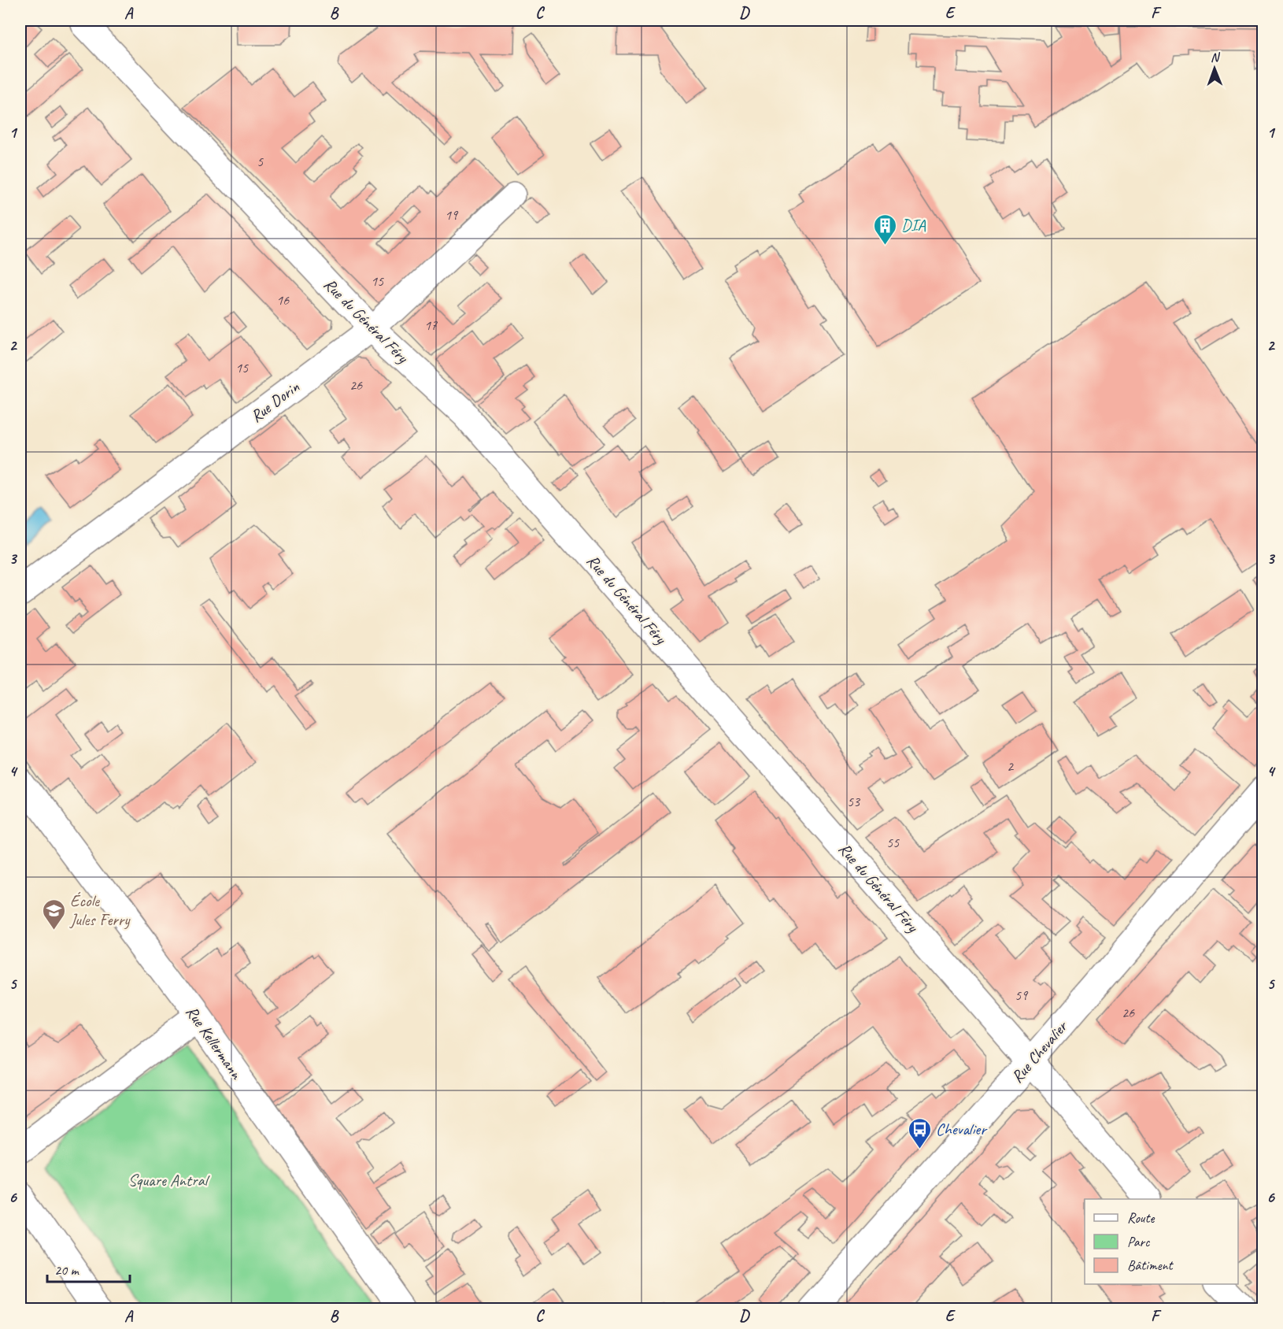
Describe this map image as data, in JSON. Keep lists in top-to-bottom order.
{
  "streets": {
    "street": [
      "Rue du Général Féry",
      "Rue Dorin",
      "Rue Kellermann",
      "Rue Chevalier"
    ]
  },
  "crossings": [
    ["Rue du Général Féry", "Rue Dorin"],
    ["Rue du Général Féry", "Rue Chevalier"]
  ],
  "parks": ["Square Antral"],
  "places": {
    "building": ["DIA"],
    "school or university": ["École Jules Ferry"],
    "bus stop": ["Chevalier"]
  },
  "house_numbers": [
    "5",
    "19",
    "15",
    "16",
    "17",
    "15",
    "26",
    "2",
    "53",
    "55",
    "59",
    "26"
  ],
  "legend": ["Route", "Parc", "Bâtiment"],
  "scale_bar": "20 m",
  "north": "top",
  "grid": {
    "columns": [
      "A",
      "B",
      "C",
      "D",
      "E",
      "F"
    ],
    "rows": [
      "1",
      "2",
      "3",
      "4",
      "5",
      "6"
    ]
  }
}
